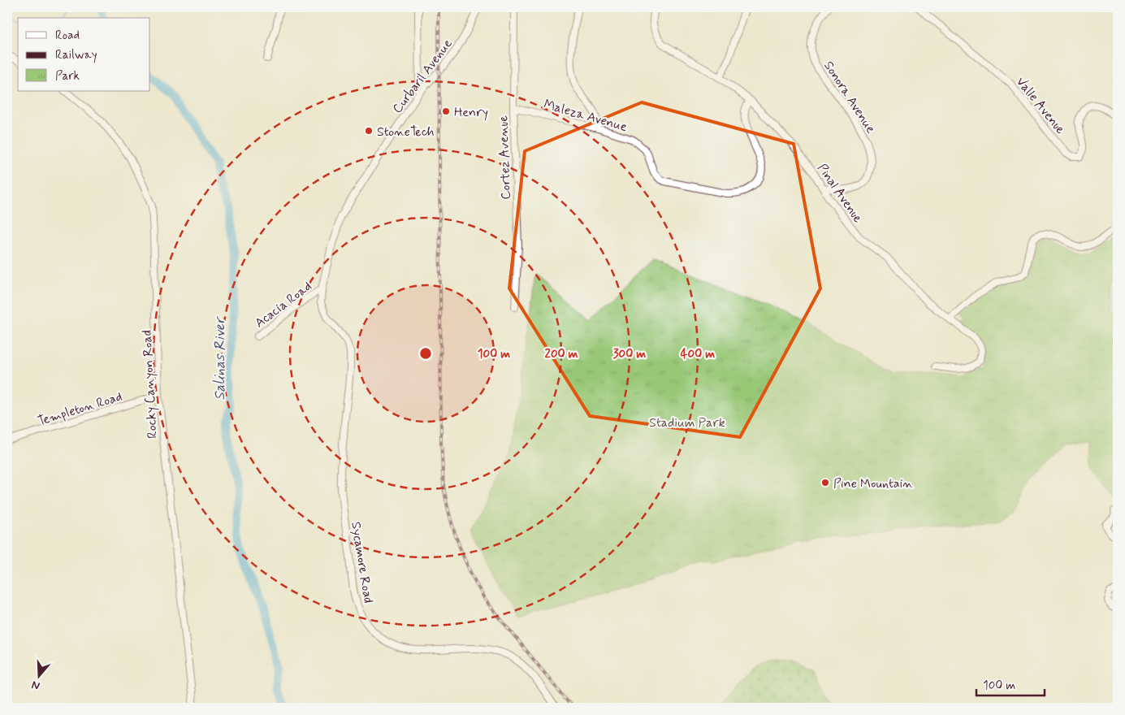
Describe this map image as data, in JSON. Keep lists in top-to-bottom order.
{
  "streets": {
    "street": [
      "Curbaril Avenue",
      "Sonora Avenue",
      "Valle Avenue",
      "Maleza Avenue",
      "Cortez Avenue",
      "Pinal Avenue",
      "Acacia Road",
      "Rocky Canyon Road",
      "Templeton Road",
      "Sycamore Road"
    ]
  },
  "crossings": [
    ["Curbaril Avenue", "Acacia Road"],
    ["Curbaril Avenue", "Sycamore Road"],
    ["Sonora Avenue", "Pinal Avenue"],
    ["Maleza Avenue", "Cortez Avenue"],
    ["Maleza Avenue", "Pinal Avenue"],
    ["Acacia Road", "Sycamore Road"],
    ["Rocky Canyon Road", "Templeton Road"]
  ],
  "water": ["Salinas River"],
  "parks": ["Stadium Park"],
  "places": ["Henry", "StoneTech", "Pine Mountain"],
  "legend": ["Road", "Railway", "Park"],
  "scale_bar": "100 m",
  "north": "bottom",
  "rings": [
    "100 m",
    "200 m",
    "300 m",
    "400 m"
  ]
}
